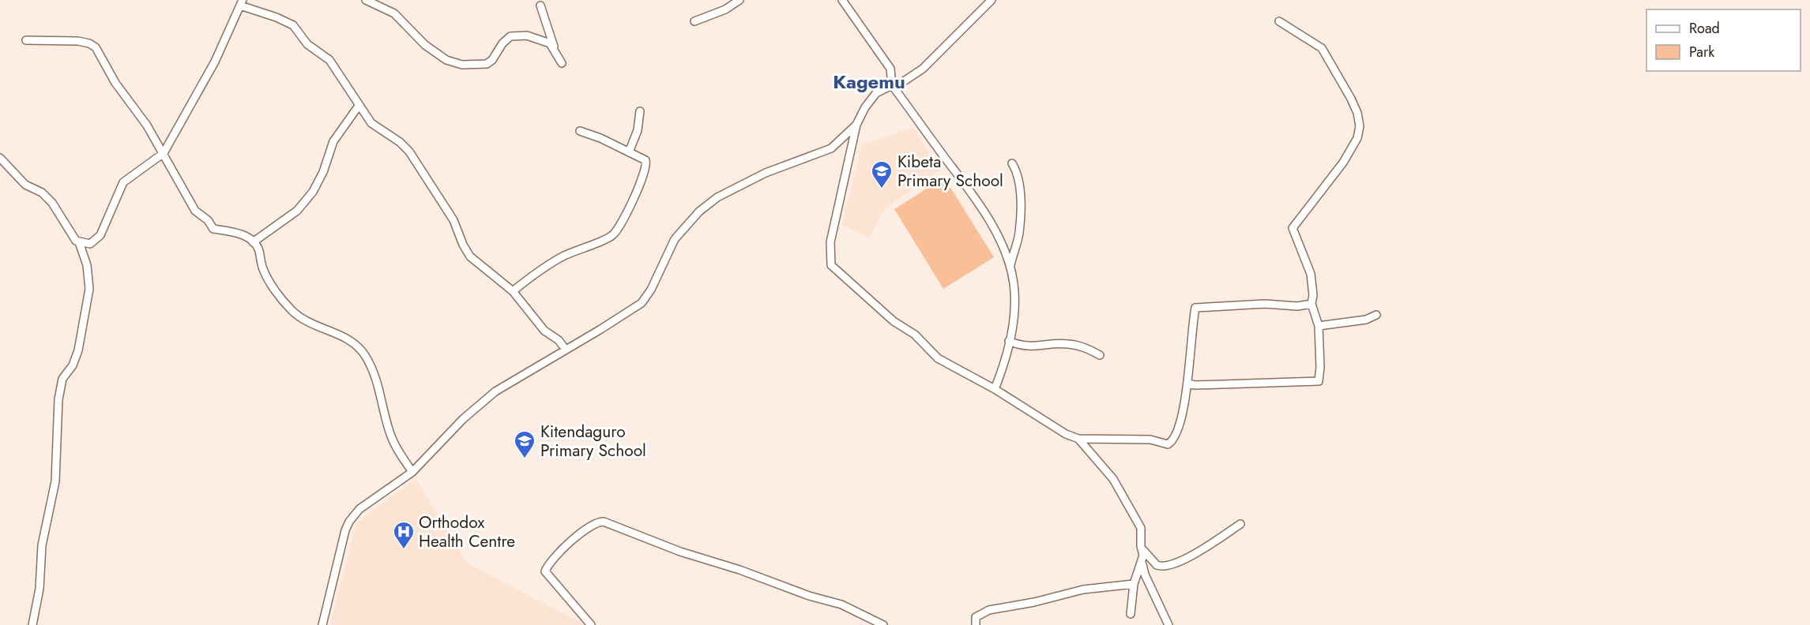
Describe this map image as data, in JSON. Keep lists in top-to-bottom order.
{
  "districts": ["Kagemu"],
  "places": {
    "school or university": ["Kibeta Primary School", "Kitendaguro Primary School"],
    "hospital": ["Orthodox Health Centre"]
  },
  "legend": ["Road", "Park"]
}
